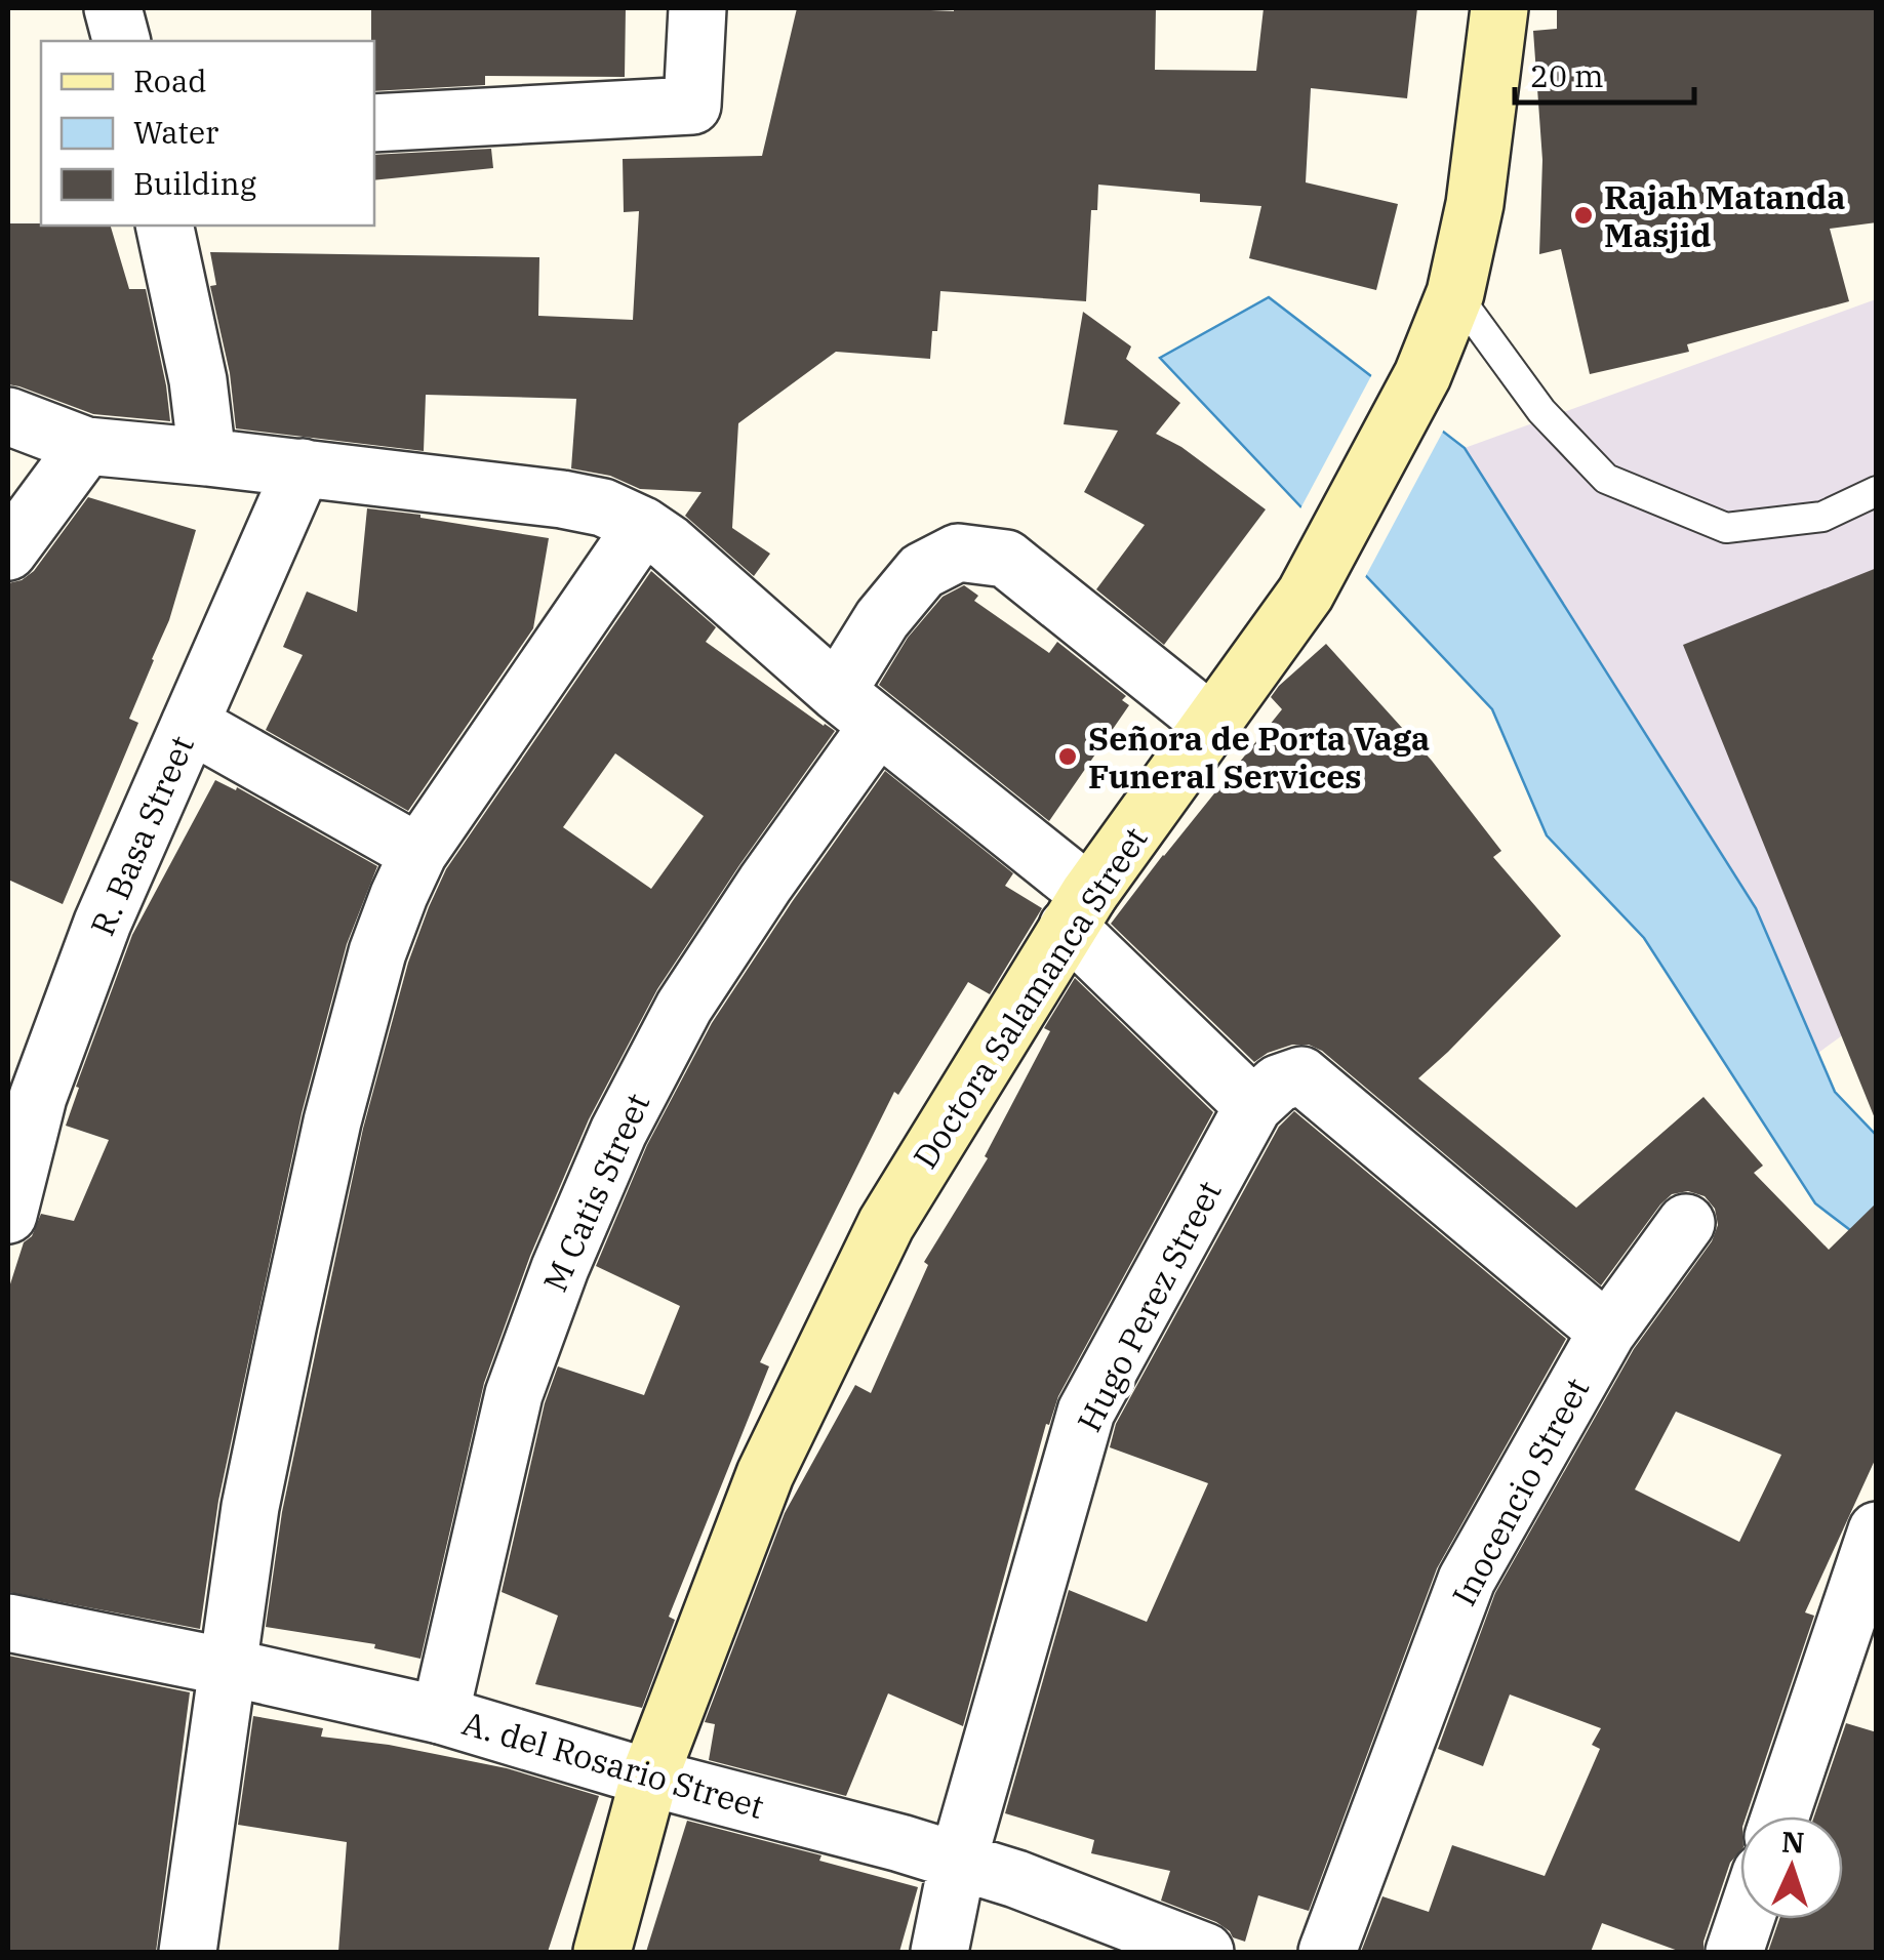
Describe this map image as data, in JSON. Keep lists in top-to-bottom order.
{
  "streets": {
    "main road": ["Doctora Salamanca Street"],
    "street": [
      "R. Basa Street",
      "M Catis Street",
      "Hugo Perez Street",
      "Inocencio Street",
      "A. del Rosario Street"
    ]
  },
  "crossings": [
    ["Doctora Salamanca Street", "M Catis Street"],
    ["Doctora Salamanca Street", "A. del Rosario Street"],
    ["M Catis Street", "A. del Rosario Street"],
    ["Hugo Perez Street", "Inocencio Street"],
    ["Hugo Perez Street", "A. del Rosario Street"]
  ],
  "places": ["Rajah Matanda Masjid", "Señora de Porta Vaga Funeral Services"],
  "legend": ["Road", "Water", "Building"],
  "scale_bar": "20 m",
  "north": "top"
}
